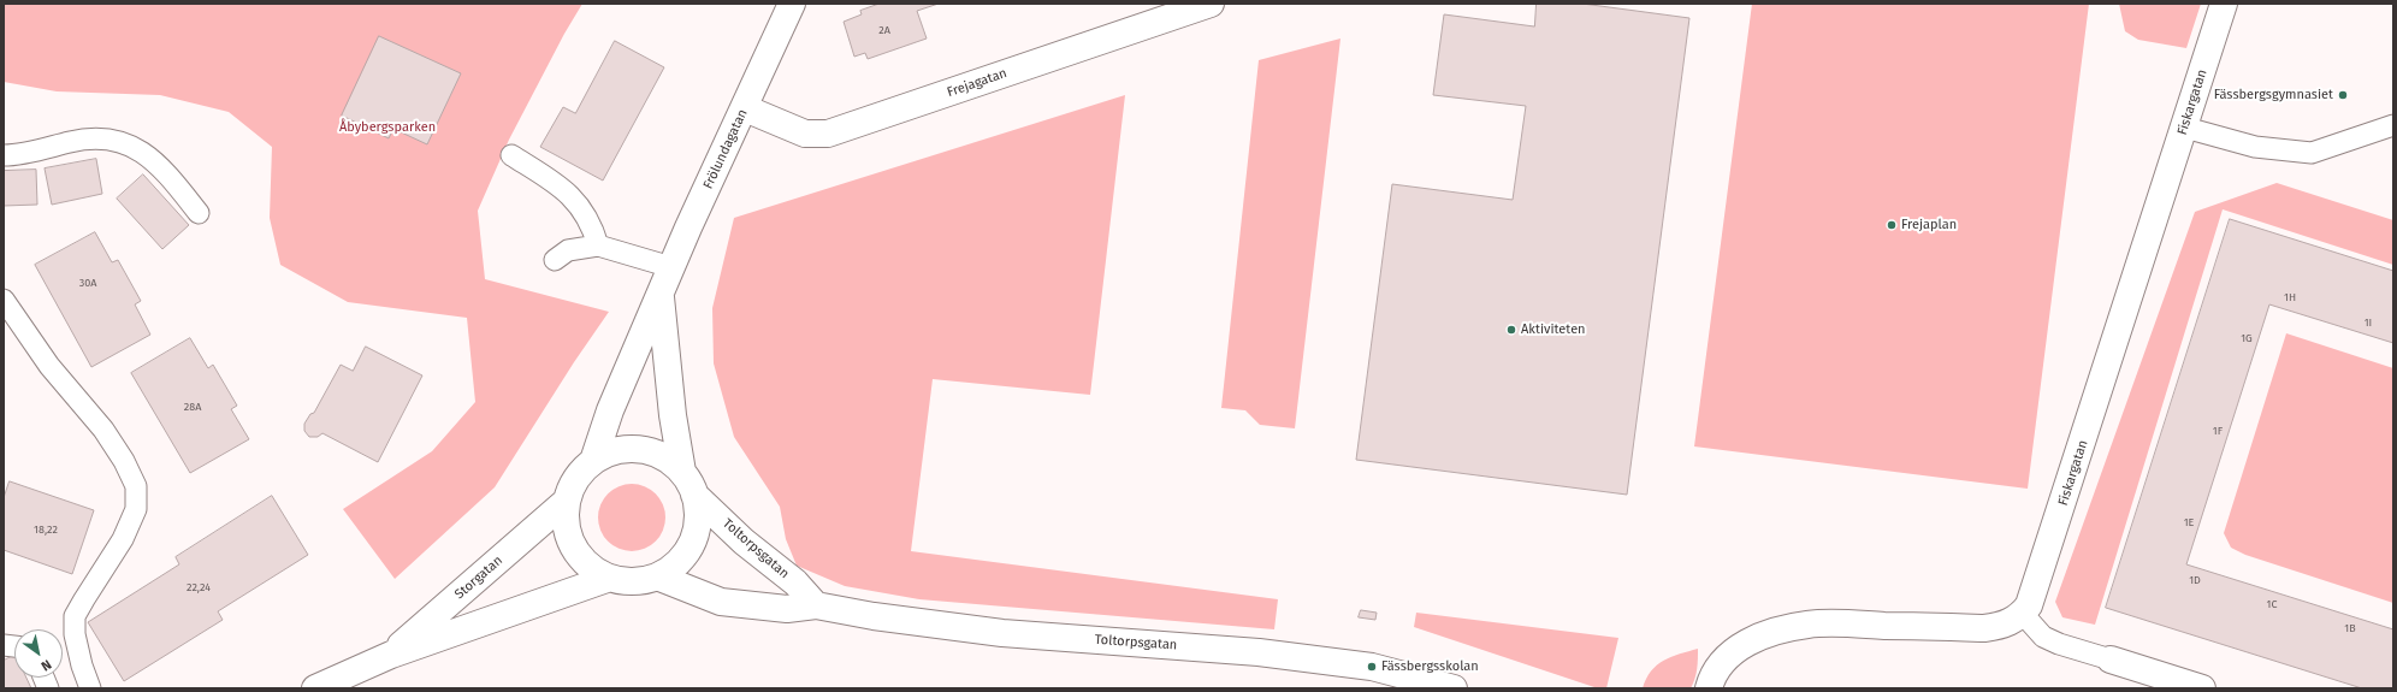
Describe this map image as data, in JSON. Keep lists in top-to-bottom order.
{
  "streets": {
    "street": [
      "Frejagatan",
      "Fiskargatan",
      "Frölundagatan",
      "Toltorpsgatan",
      "Storgatan"
    ]
  },
  "crossings": [
    ["Frejagatan", "Frölundagatan"],
    ["Frölundagatan", "Toltorpsgatan"],
    ["Frölundagatan", "Storgatan"],
    ["Toltorpsgatan", "Storgatan"]
  ],
  "parks": ["Åbybergsparken"],
  "places": [
    "Fässbergsgymnasiet",
    "Frejaplan",
    "Aktiviteten",
    "Fässbergsskolan"
  ],
  "house_numbers": [
    "2A",
    "30A",
    "1H",
    "1I",
    "1G",
    "28A",
    "1F",
    "1E",
    "18,22",
    "1D",
    "22,24",
    "1C",
    "1B"
  ],
  "north": "bottom right"
}
